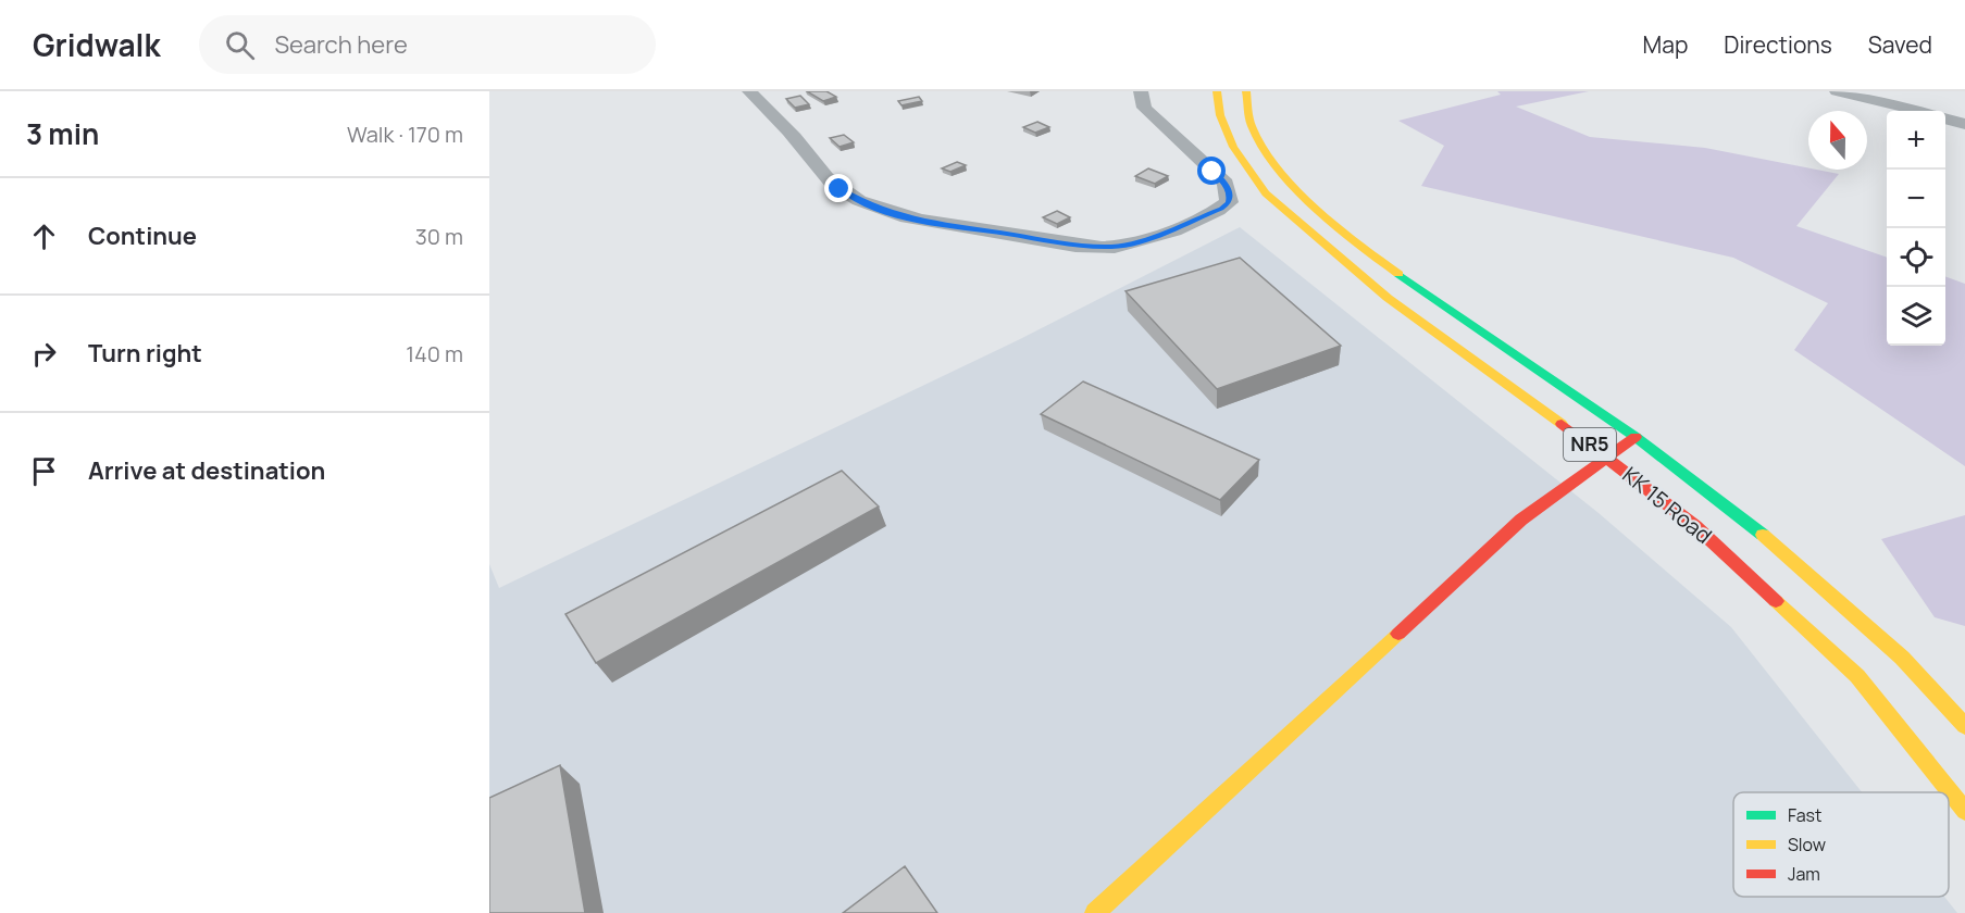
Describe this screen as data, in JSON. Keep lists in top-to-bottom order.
{
  "streets": {
    "main road": ["NR5", "KK 15 Road"]
  },
  "legend": ["Fast", "Slow", "Jam"],
  "north": "top",
  "page": {
    "header": "Gridwalk",
    "search": "Search here",
    "nav": ["Map", "Directions", "Saved"],
    "heading": ["3 min", "Walk · 170 m"],
    "map_buttons": ["+", "−"],
    "list": [
      ["Continue", "30 m"],
      ["Turn right", "140 m"],
      "Arrive at destination"
    ]
  }
}
